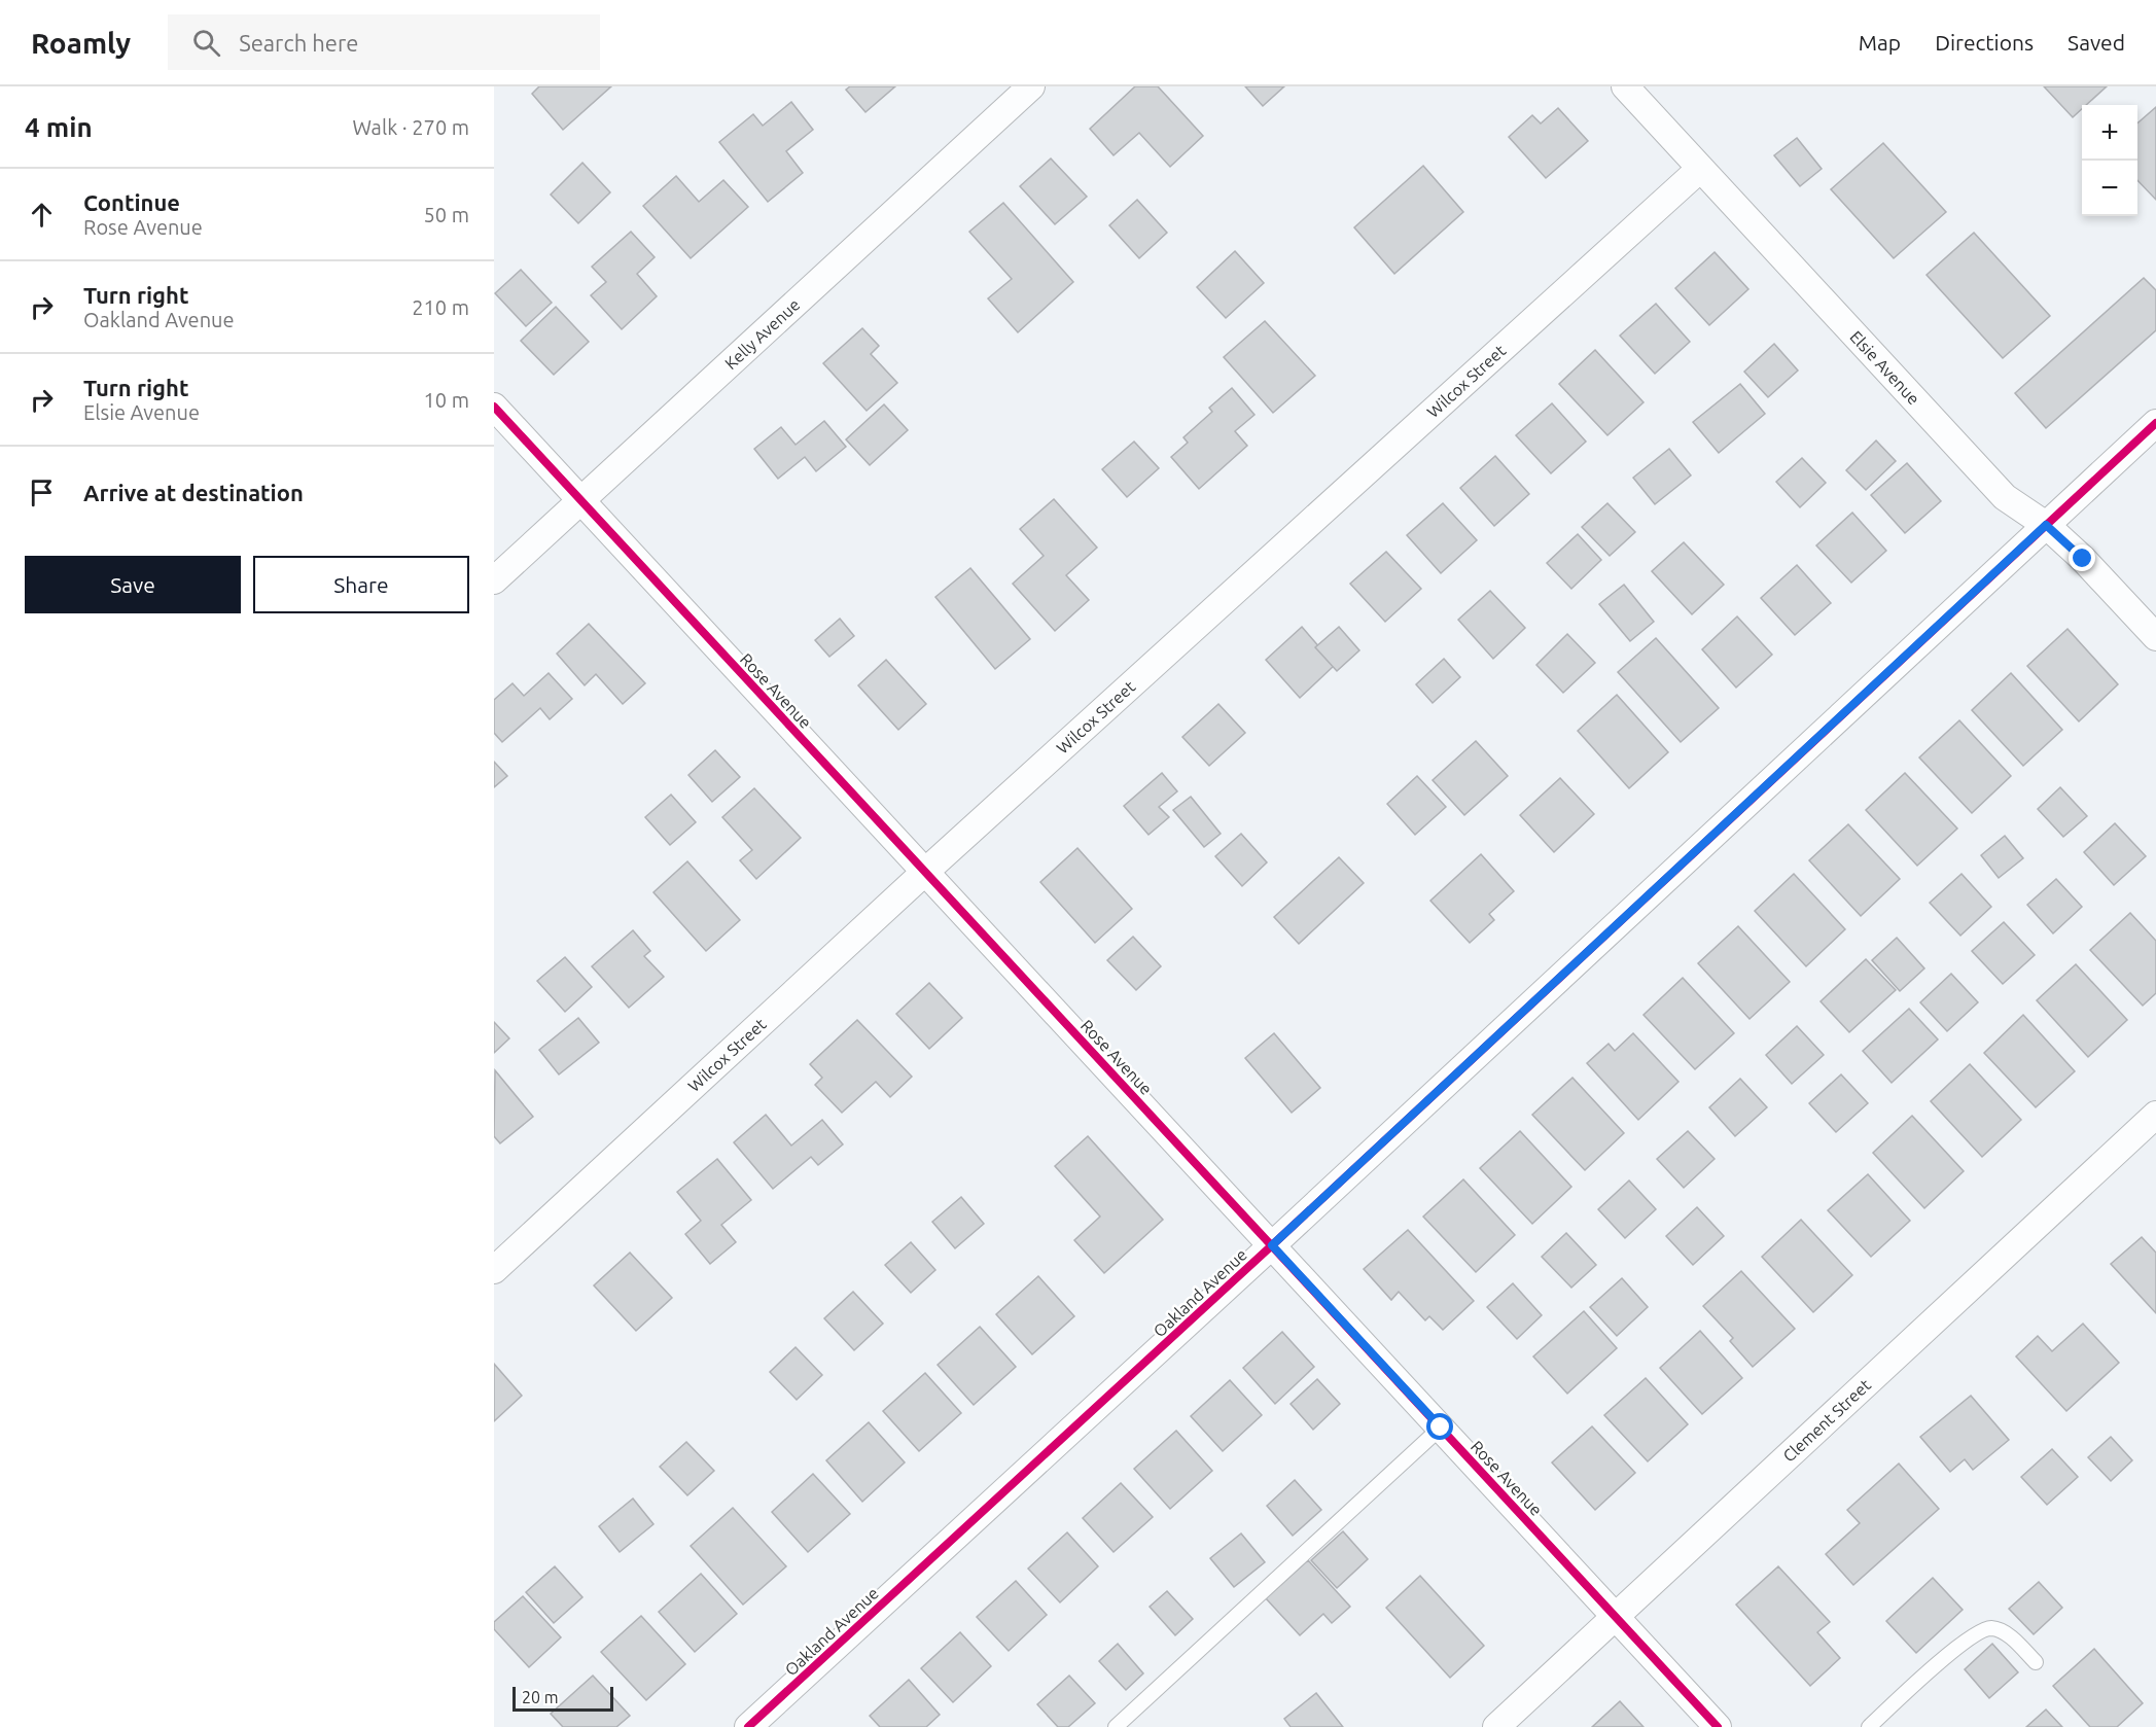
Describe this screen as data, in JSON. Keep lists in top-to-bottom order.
{
  "streets": {
    "street": [
      "Kelly Avenue",
      "Elsie Avenue",
      "Wilcox Street",
      "Rose Avenue",
      "Oakland Avenue",
      "Clement Street"
    ]
  },
  "crossings": [
    ["Kelly Avenue", "Rose Avenue"],
    ["Elsie Avenue", "Wilcox Street"],
    ["Elsie Avenue", "Oakland Avenue"],
    ["Wilcox Street", "Rose Avenue"],
    ["Rose Avenue", "Oakland Avenue"],
    ["Rose Avenue", "Clement Street"]
  ],
  "scale_bar": "20 m",
  "page": {
    "header": "Roamly",
    "search": "Search here",
    "nav": ["Map", "Directions", "Saved"],
    "heading": ["4 min", "Walk · 270 m"],
    "map_buttons": ["+", "−"],
    "list": [
      ["Continue", "Rose Avenue", "50 m"],
      ["Turn right", "Oakland Avenue", "210 m"],
      ["Turn right", "Elsie Avenue", "10 m"],
      "Arrive at destination"
    ],
    "buttons": ["Save", "Share"],
    "scale": "20 m"
  }
}
